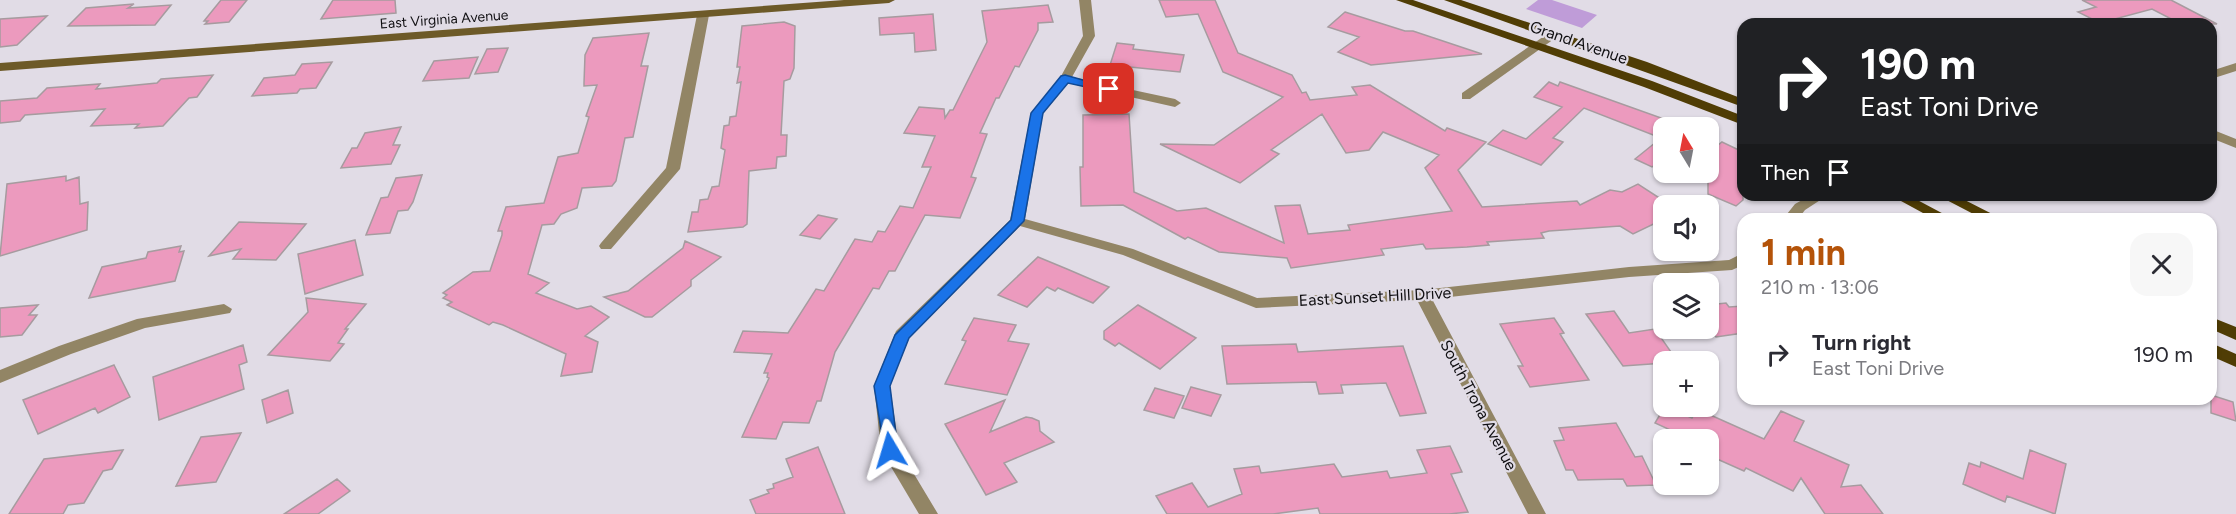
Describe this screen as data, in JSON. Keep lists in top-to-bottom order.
{
  "streets": {
    "main road": ["Grand Avenue"],
    "street": ["East Virginia Avenue", "East Sunset Hill Drive", "South Trona Avenue"]
  },
  "crossings": [
    ["East Sunset Hill Drive", "South Trona Avenue"]
  ],
  "north": "top",
  "page": {
    "turn": ["190 m", "East Toni Drive"],
    "map_buttons": ["+", "−"],
    "then": "Then",
    "heading": ["1 min", "210 m · 13:06"],
    "list": [
      {
        "name": "Turn right",
        "note": "East Toni Drive",
        "value": "190 m"
      }
    ]
  }
}
